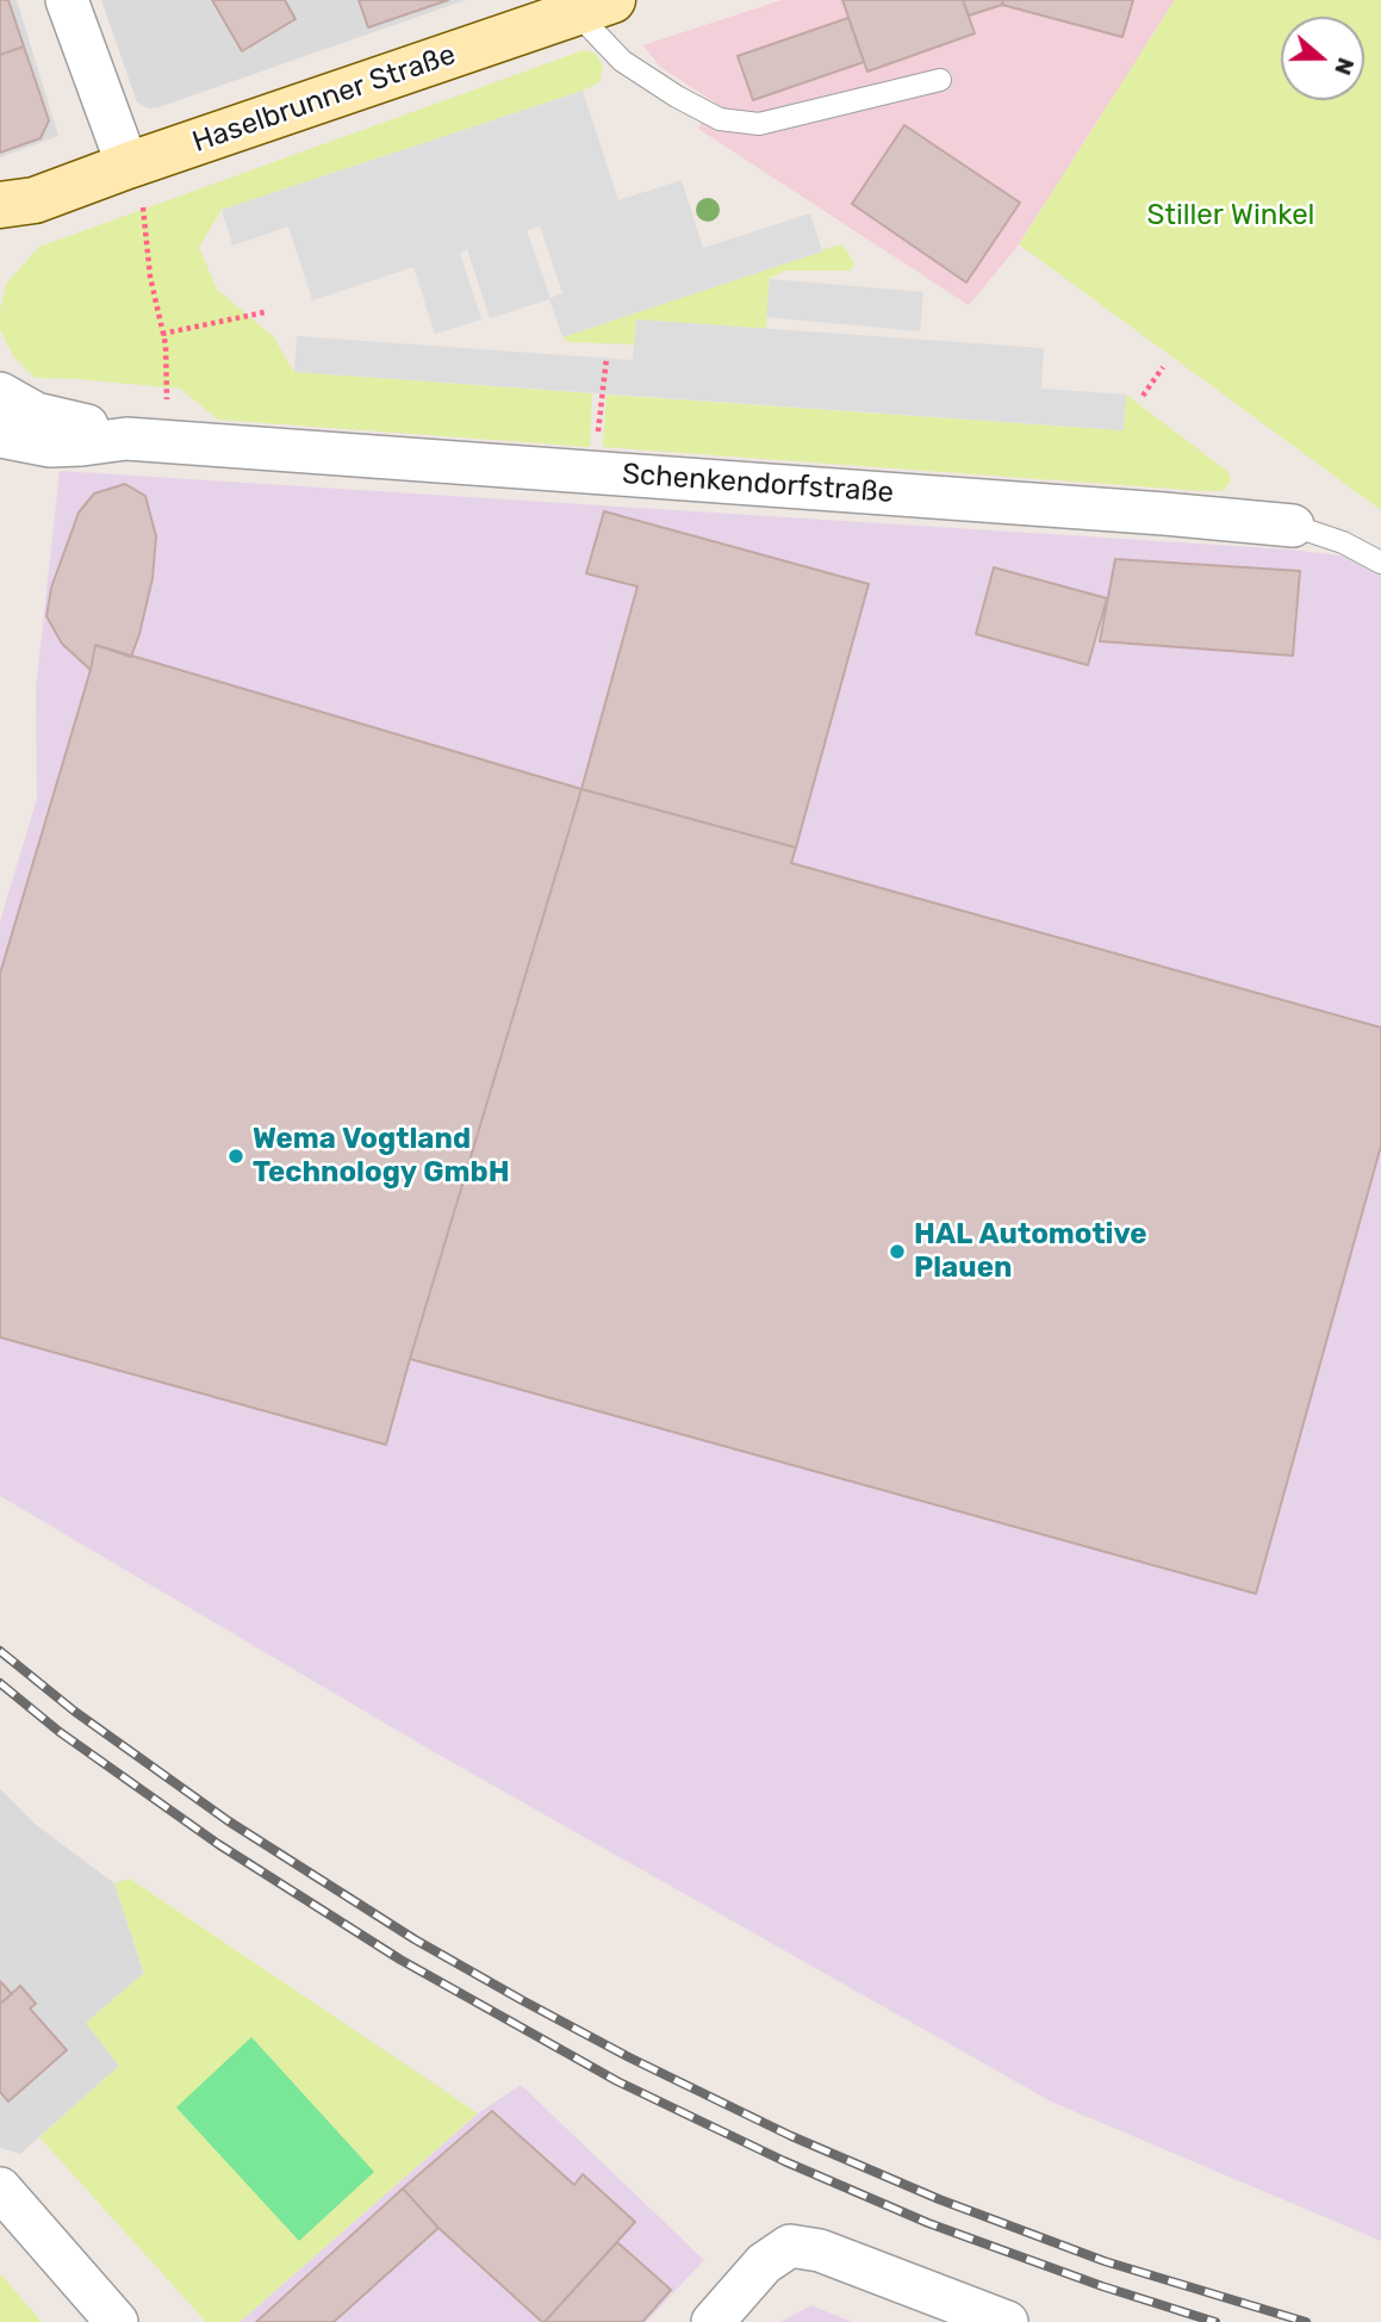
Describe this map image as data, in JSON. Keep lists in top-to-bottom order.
{
  "streets": {
    "street": ["Haselbrunner Straße", "Schenkendorfstraße"]
  },
  "parks": ["Stiller Winkel"],
  "places": ["Wema Vogtland Technology GmbH", "HAL Automotive Plauen"],
  "north": "right"
}
